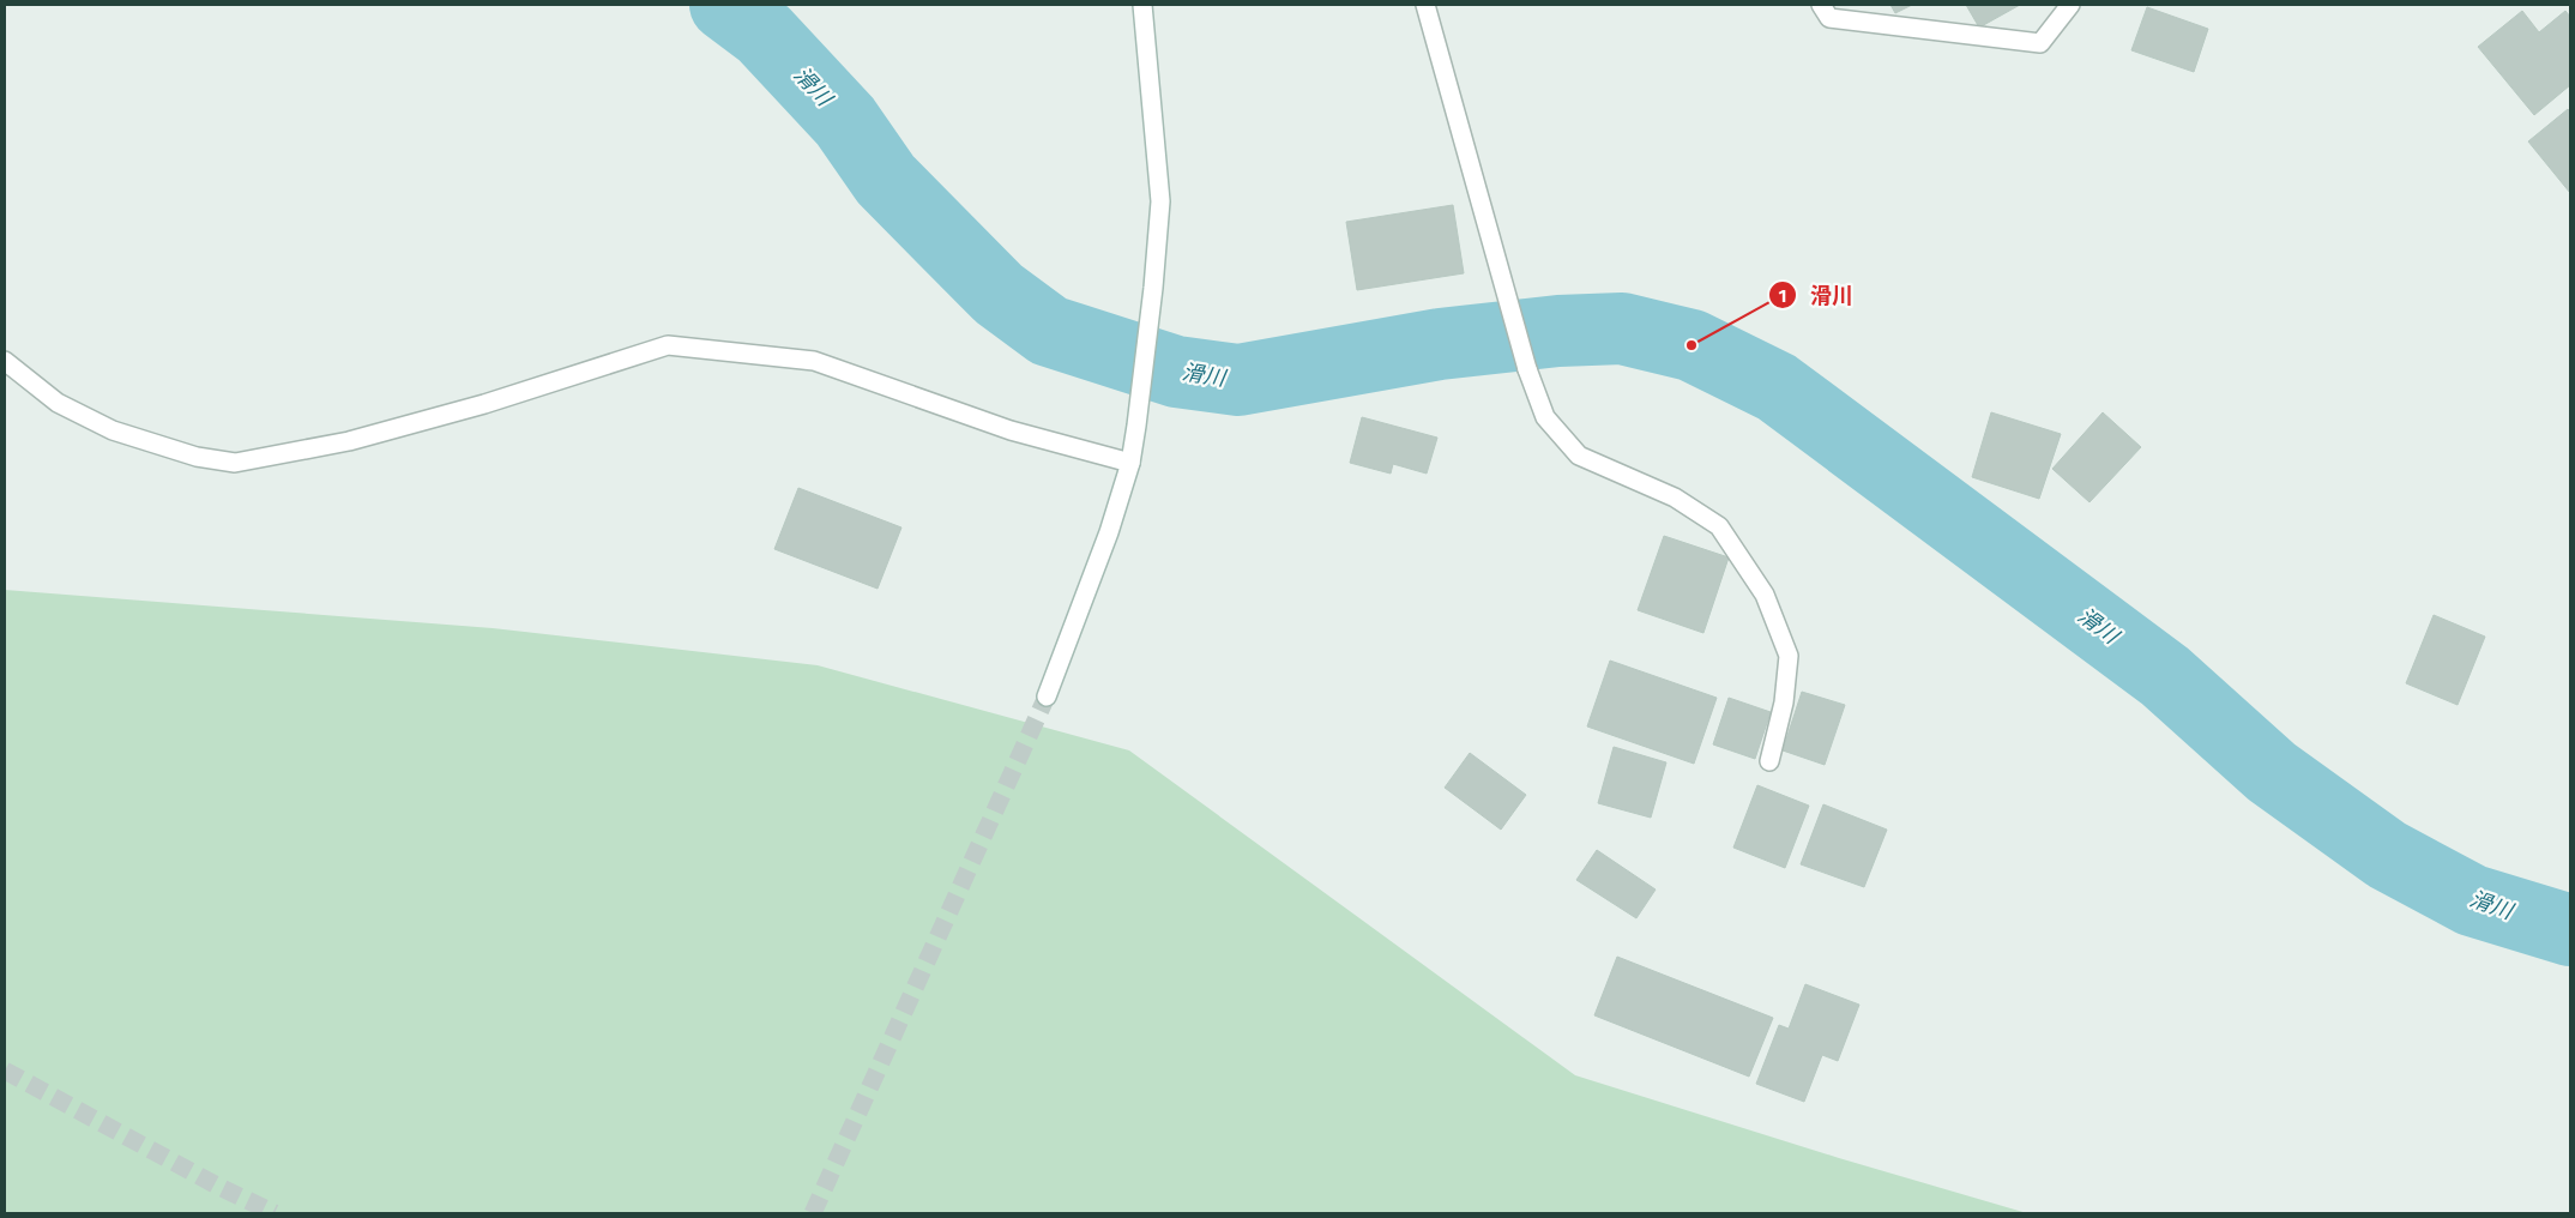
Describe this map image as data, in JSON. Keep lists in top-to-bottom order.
{
  "water": ["滑川"],
  "places": ["滑川"]
}
